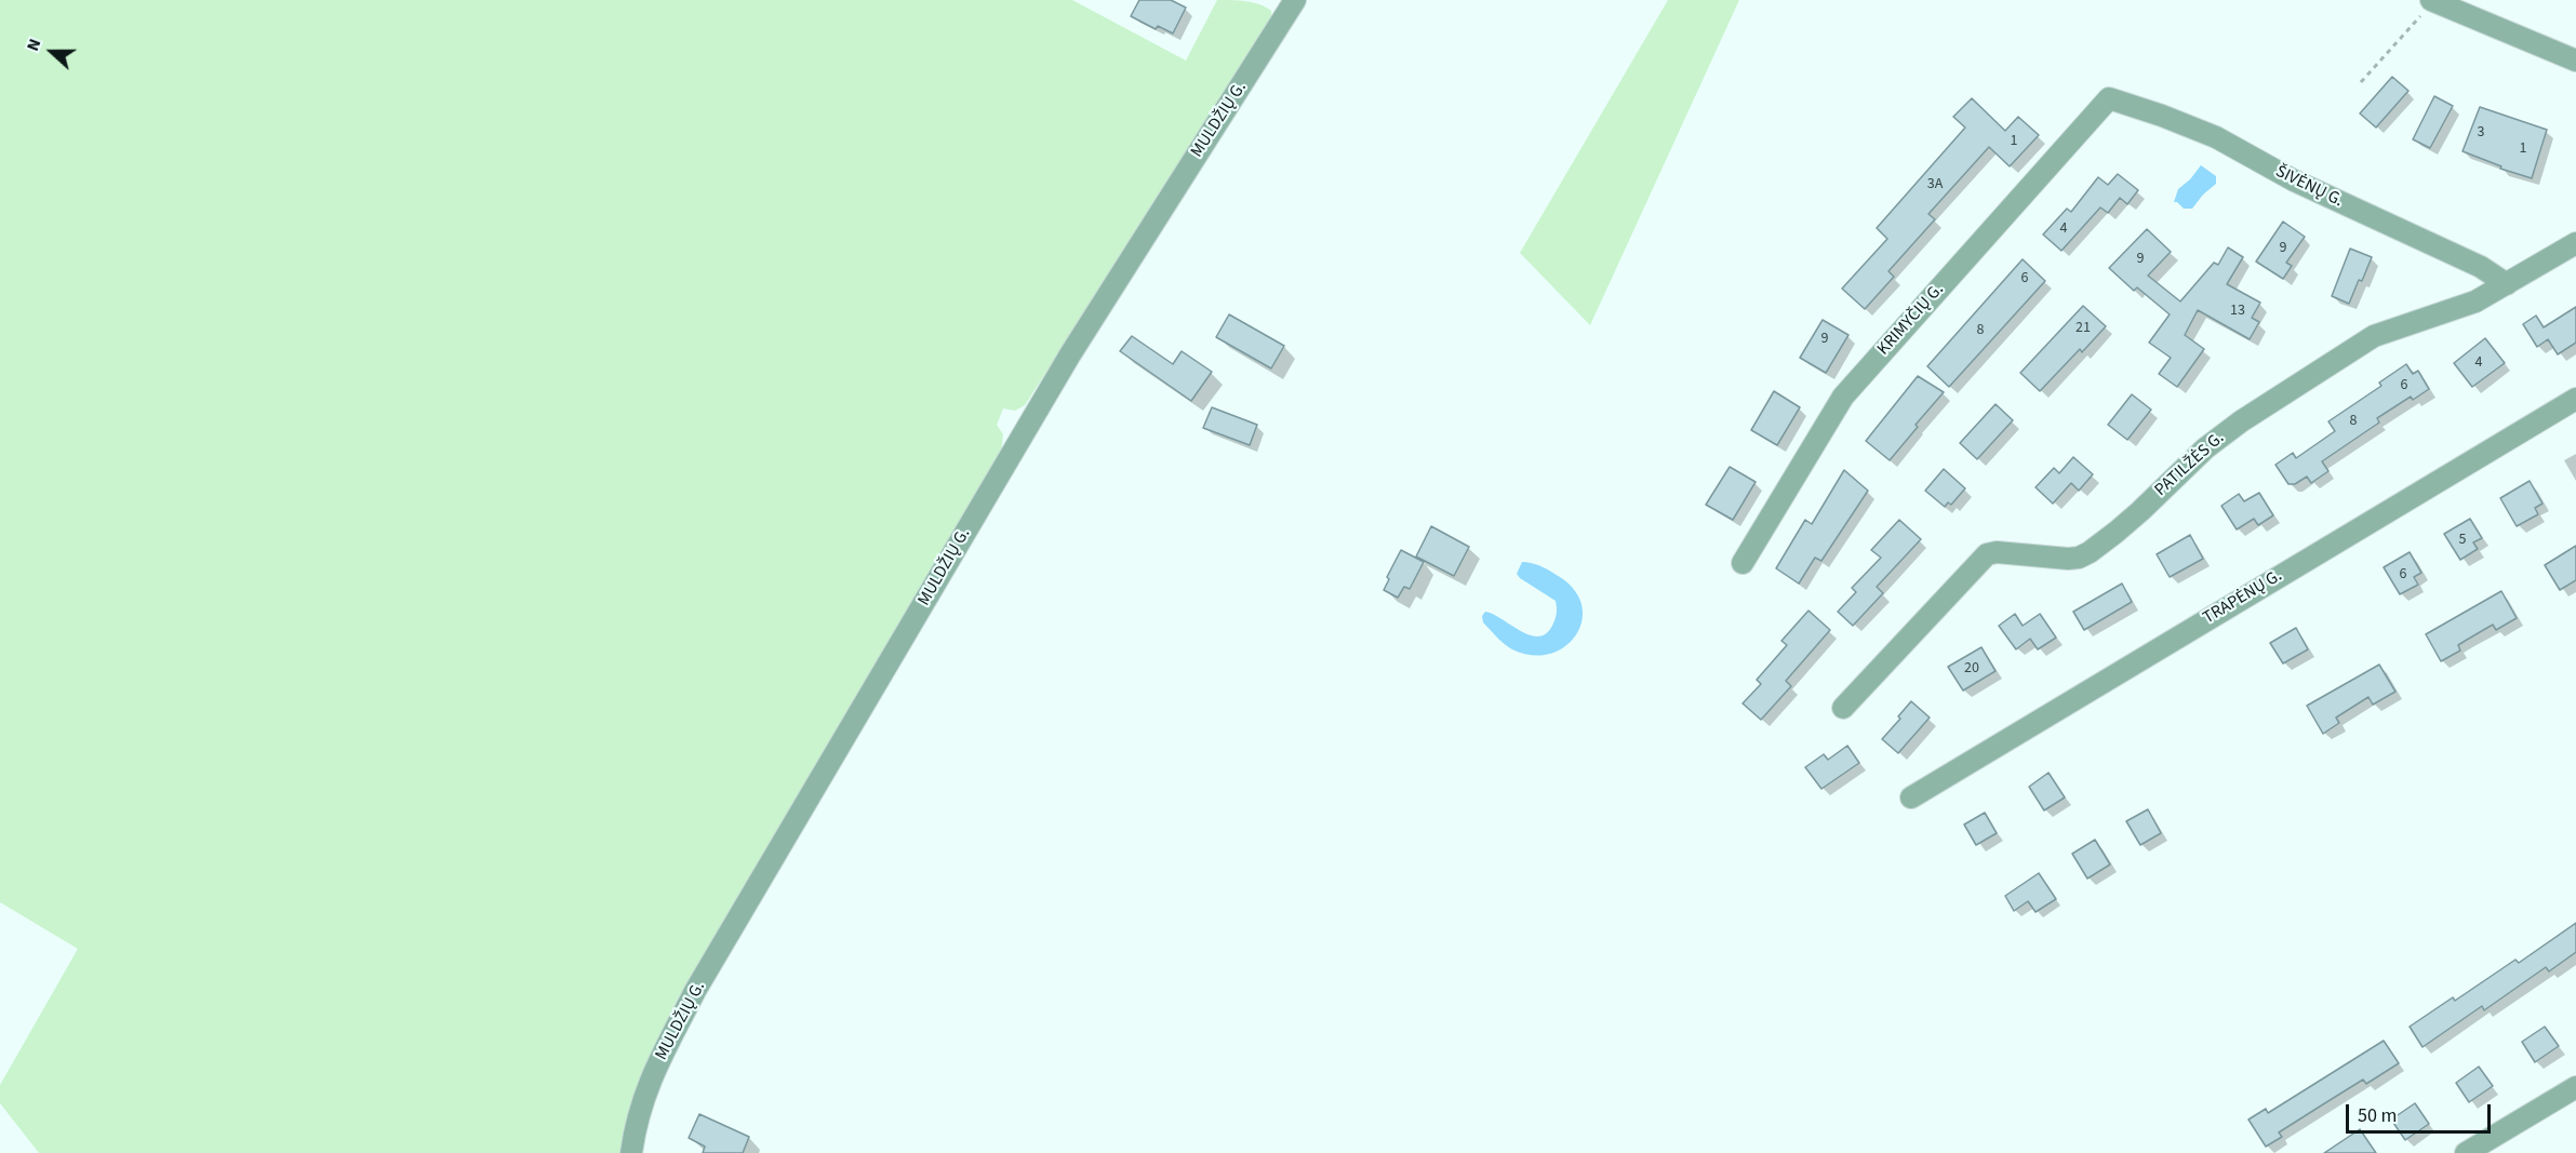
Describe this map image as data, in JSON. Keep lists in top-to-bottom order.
{
  "streets": {
    "street": [
      "MULDŽIŲ G.",
      "ŠIVĖNŲ G.",
      "KRIMYČIŲ G.",
      "PATILŽĖS G.",
      "TRAPĖNŲ G."
    ]
  },
  "crossings": [
    ["ŠIVĖNŲ G.", "KRIMYČIŲ G."],
    ["ŠIVĖNŲ G.", "PATILŽĖS G."]
  ],
  "house_numbers": [
    "3",
    "1",
    "1",
    "3A",
    "4",
    "9",
    "9",
    "6",
    "13",
    "21",
    "8",
    "9",
    "4",
    "6",
    "8",
    "5",
    "6",
    "20"
  ],
  "scale_bar": "50 m",
  "north": "left"
}
